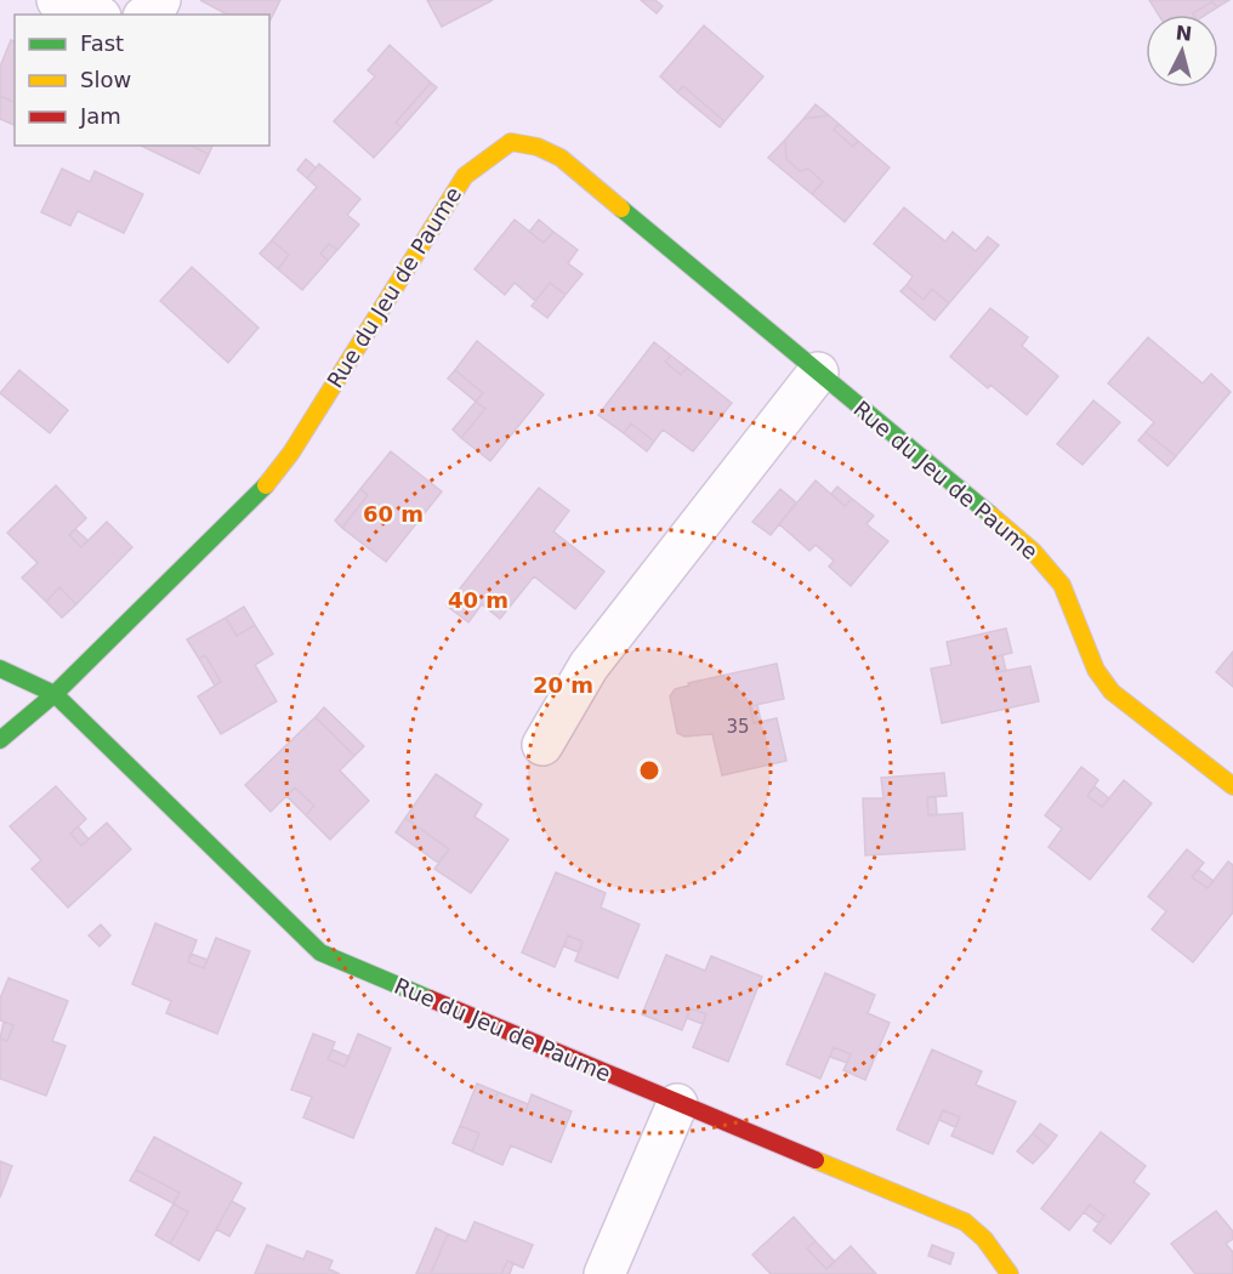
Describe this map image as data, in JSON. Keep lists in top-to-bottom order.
{
  "streets": {
    "street": ["Rue du Jeu de Paume"]
  },
  "house_numbers": ["35"],
  "legend": ["Fast", "Slow", "Jam"],
  "north": "top",
  "rings": ["60 m", "40 m", "20 m"]
}
